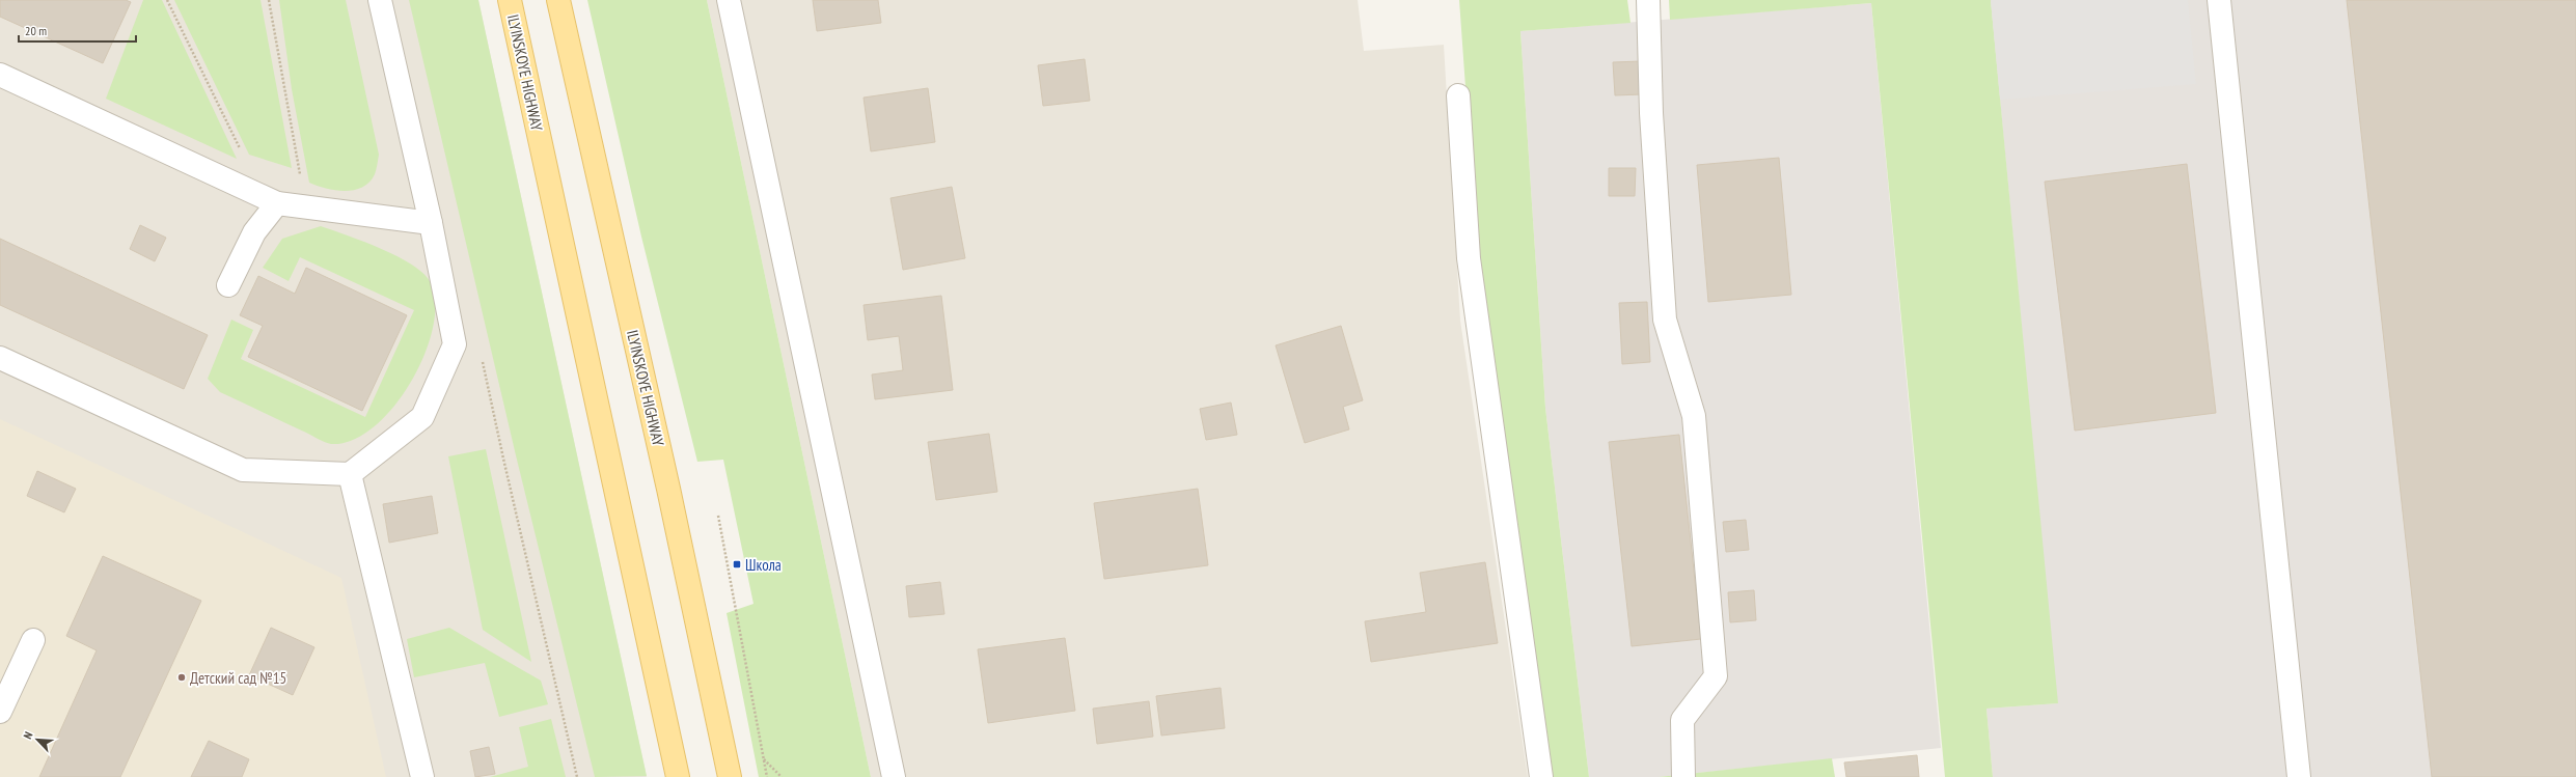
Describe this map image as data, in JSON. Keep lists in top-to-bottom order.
{
  "streets": {
    "main road": ["ILYINSKOYE HIGHWAY"]
  },
  "places": {
    "transit": ["Школа"],
    "other": ["Детский сад №15"]
  },
  "scale_bar": "20 m",
  "north": "top left"
}
